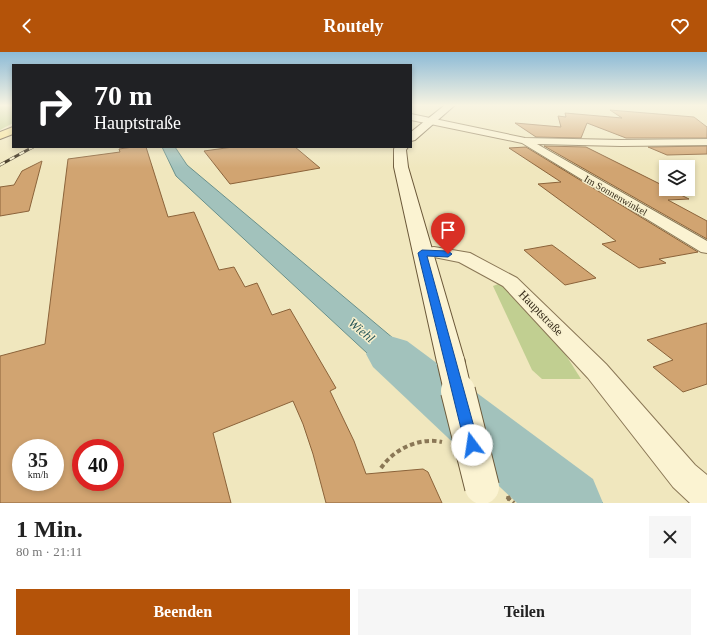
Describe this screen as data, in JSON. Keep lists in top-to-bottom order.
{
  "streets": {
    "street": ["Im Sonnenwinkel", "Hauptstraße"]
  },
  "water": ["Wiehl"],
  "page": {
    "header": "Routely",
    "turn": ["70 m", "Hauptstraße"],
    "speed": "35 km/h",
    "limit": "40",
    "heading": ["1 Min.", "80 m · 21:11"],
    "buttons": ["Beenden", "Teilen"]
  }
}
